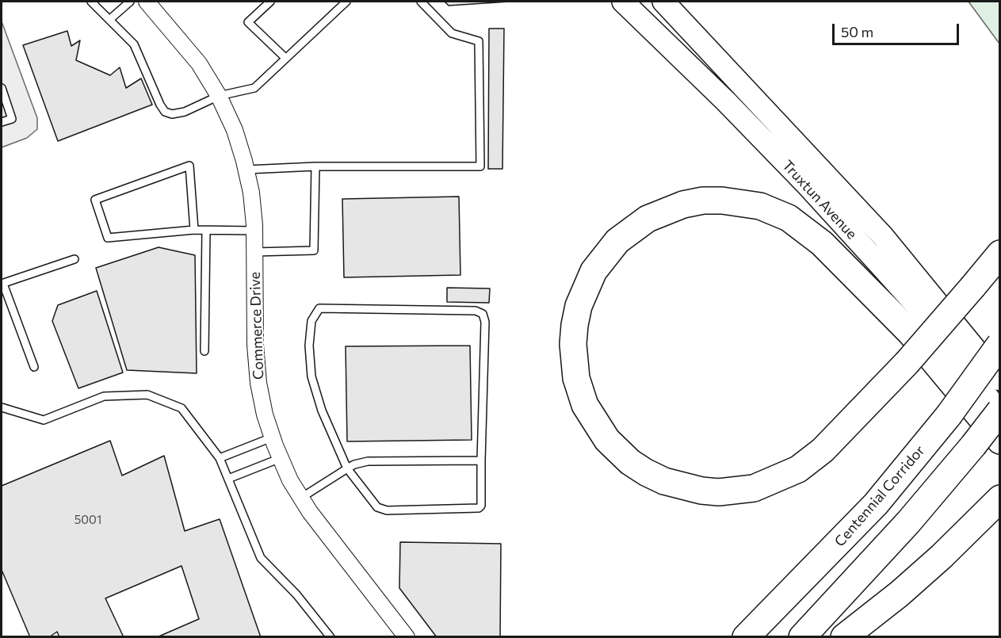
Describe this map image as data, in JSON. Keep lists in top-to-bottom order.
{
  "streets": {
    "highway": ["Centennial Corridor"],
    "main road": ["Truxtun Avenue"],
    "street": ["Commerce Drive"]
  },
  "house_numbers": ["5001"],
  "scale_bar": "50 m"
}
